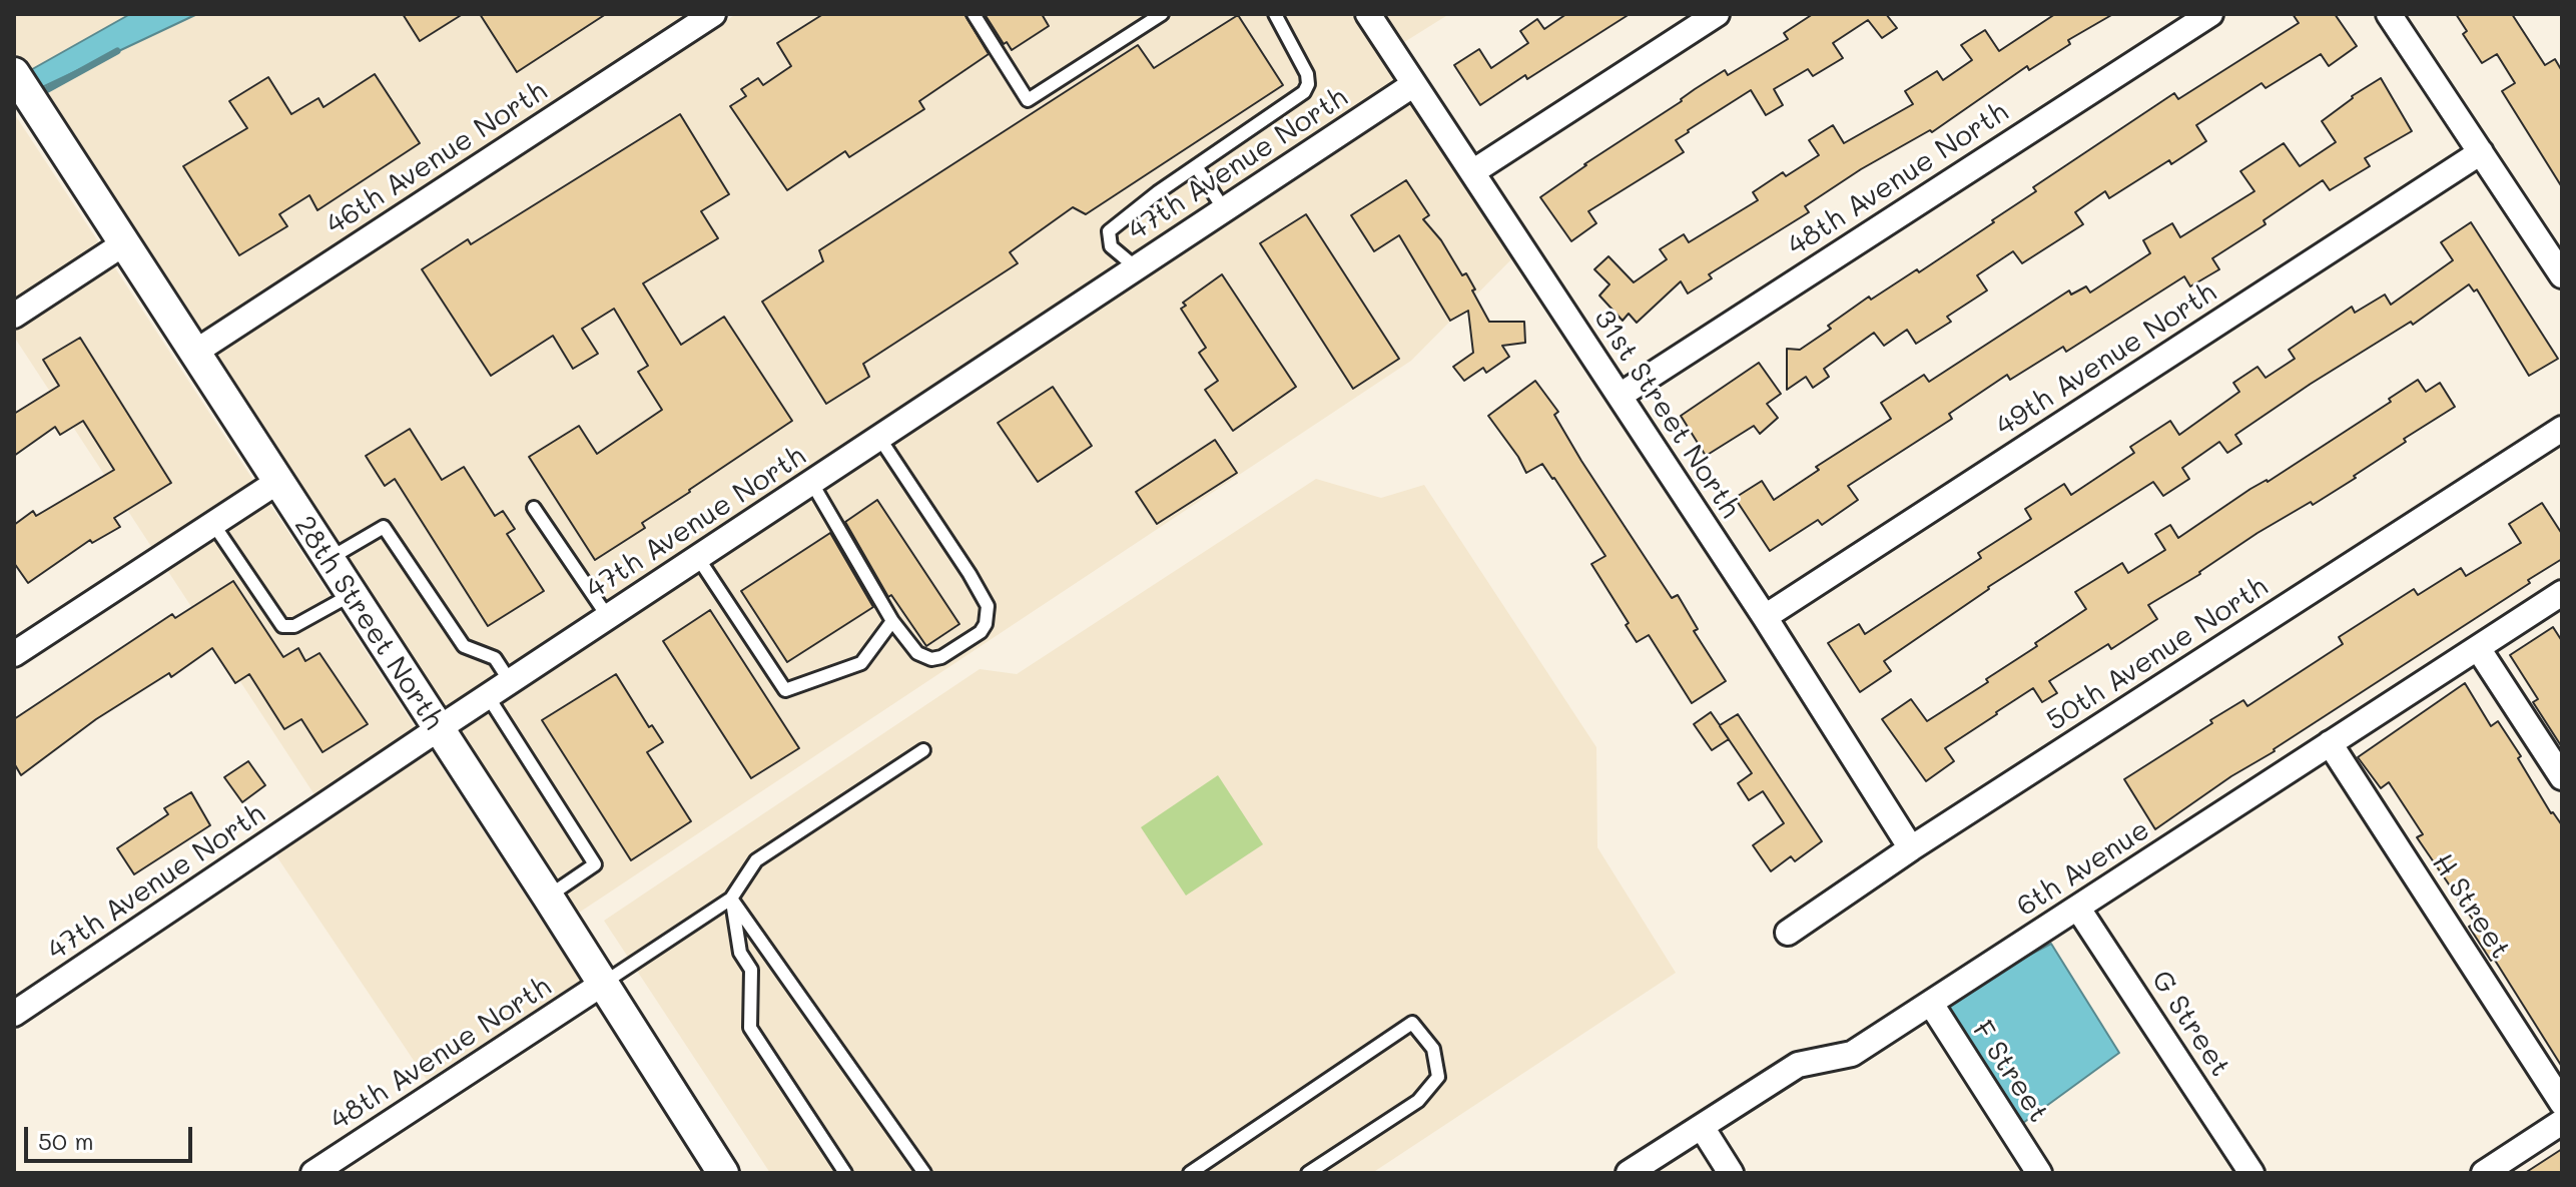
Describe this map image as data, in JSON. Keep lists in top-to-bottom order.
{
  "streets": {
    "street": [
      "46th Avenue North",
      "47th Avenue North",
      "48th Avenue North",
      "49th Avenue North",
      "31st Street North",
      "28th Street North",
      "50th Avenue North",
      "6th Avenue",
      "H Street",
      "G Street",
      "F Street"
    ]
  },
  "crossings": [
    ["46th Avenue North", "28th Street North"],
    ["47th Avenue North", "31st Street North"],
    ["47th Avenue North", "28th Street North"],
    ["48th Avenue North", "31st Street North"],
    ["48th Avenue North", "28th Street North"],
    ["49th Avenue North", "31st Street North"],
    ["31st Street North", "50th Avenue North"],
    ["6th Avenue", "H Street"],
    ["6th Avenue", "G Street"],
    ["6th Avenue", "F Street"]
  ],
  "scale_bar": "50 m"
}
